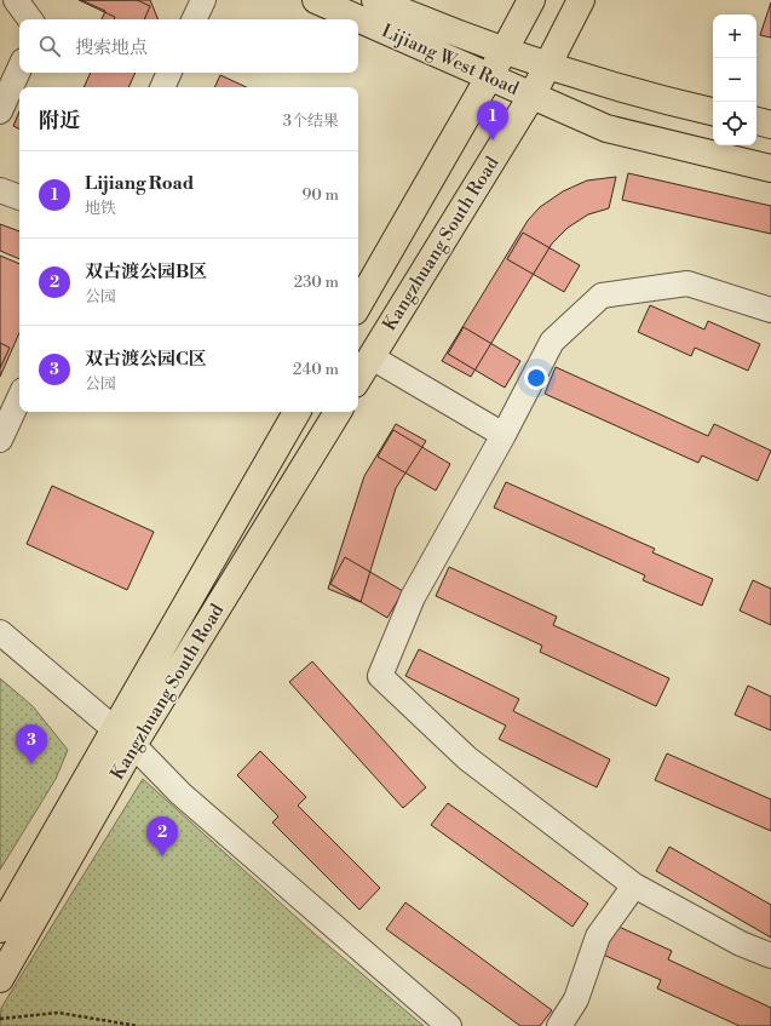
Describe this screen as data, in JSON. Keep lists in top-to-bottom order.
{
  "streets": {
    "main road": ["Lijiang West Road", "Kangzhuang South Road"]
  },
  "crossings": [
    ["Lijiang West Road", "Kangzhuang South Road"]
  ],
  "page": {
    "map_buttons": ["+", "−"],
    "search": "搜索地点",
    "heading": ["附近", "3个结果"],
    "pins": ["1", "3", "2"],
    "list": [
      {
        "mark": "1",
        "name": "Lijiang Road",
        "note": "地铁",
        "value": "90 m"
      },
      {
        "mark": "2",
        "name": "双古渡公园B区",
        "note": "公园",
        "value": "230 m"
      },
      {
        "mark": "3",
        "name": "双古渡公园C区",
        "note": "公园",
        "value": "240 m"
      }
    ]
  }
}
